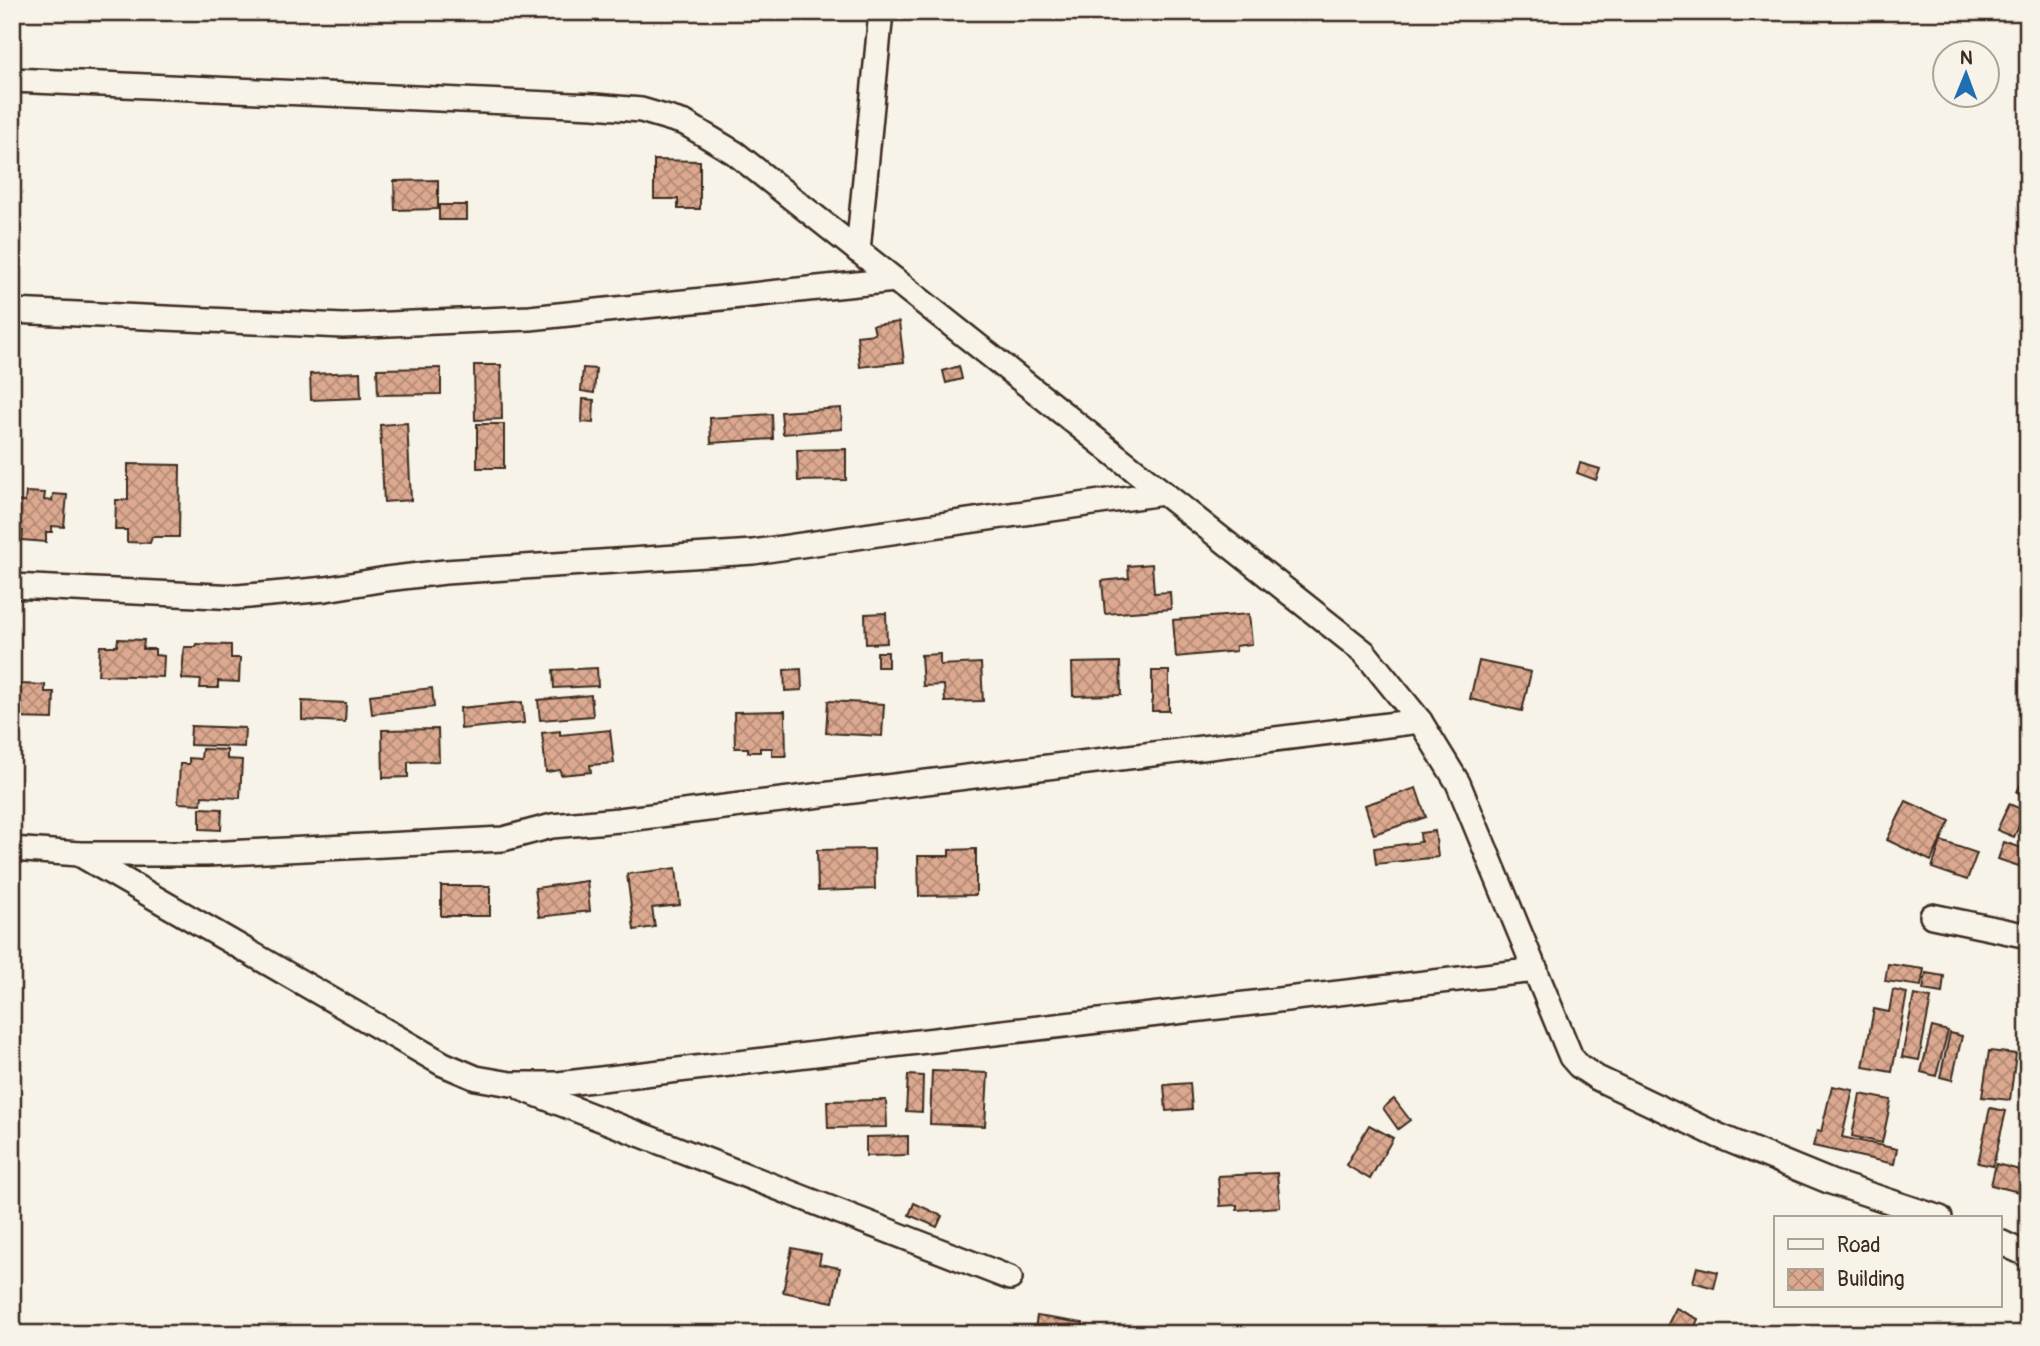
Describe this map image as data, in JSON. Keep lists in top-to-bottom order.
{
  "legend": ["Road", "Building"],
  "north": "top"
}
